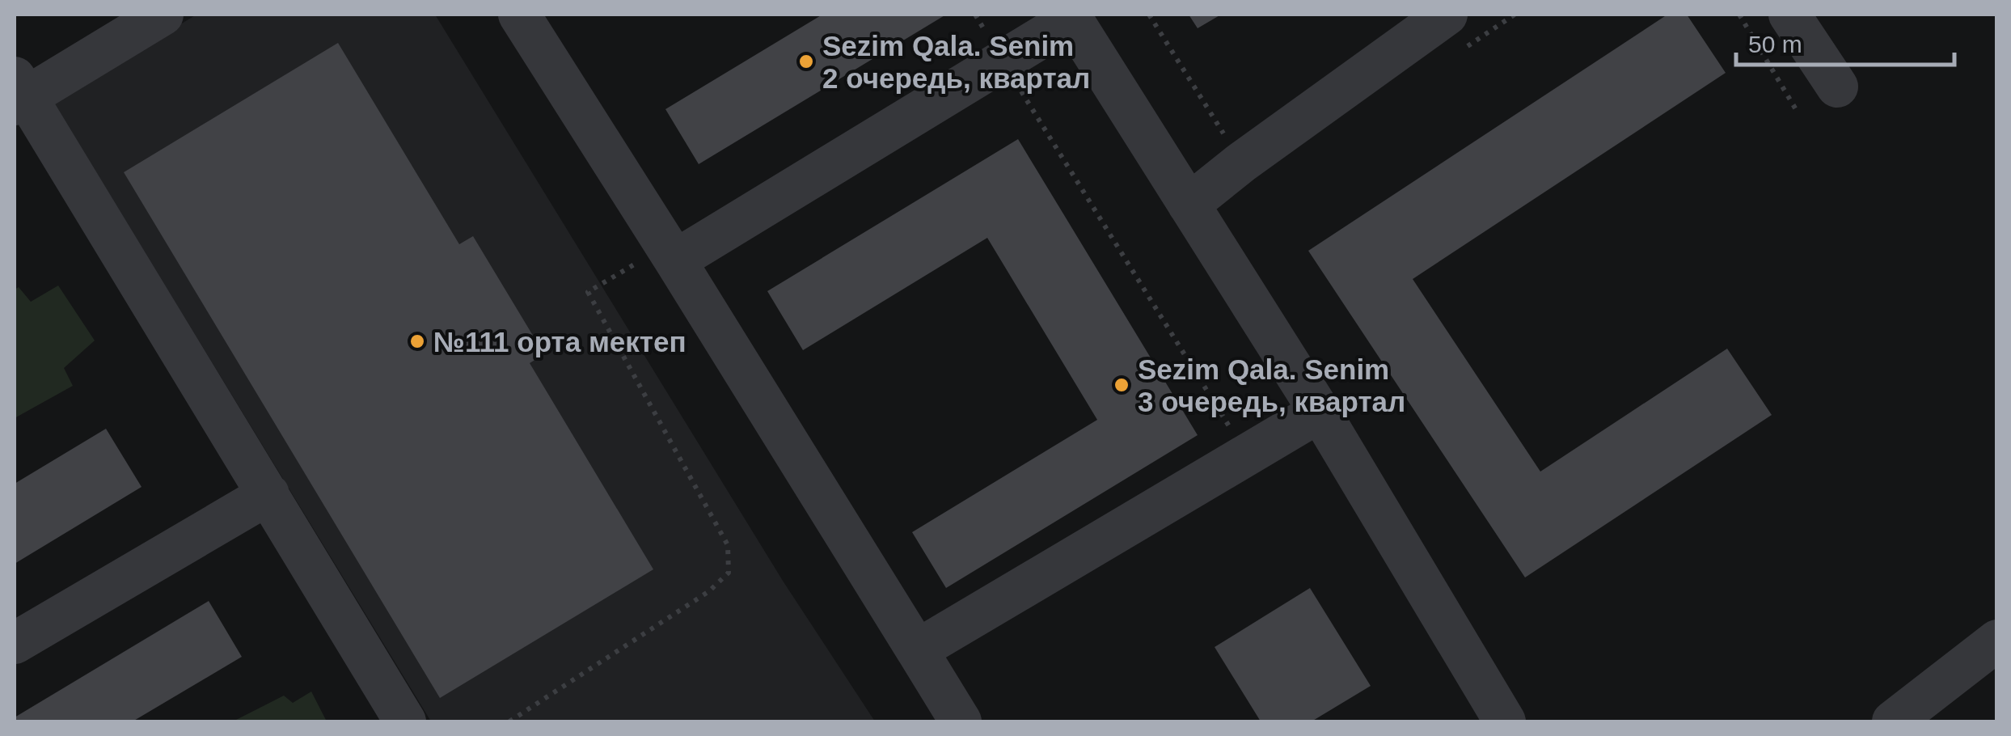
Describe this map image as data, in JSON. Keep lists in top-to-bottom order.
{
  "places": ["Sezim Qala. Senim 2 очередь, квартал", "№111 орта мектеп", "Sezim Qala. Senim 3 очередь, квартал"],
  "scale_bar": "50 m"
}
